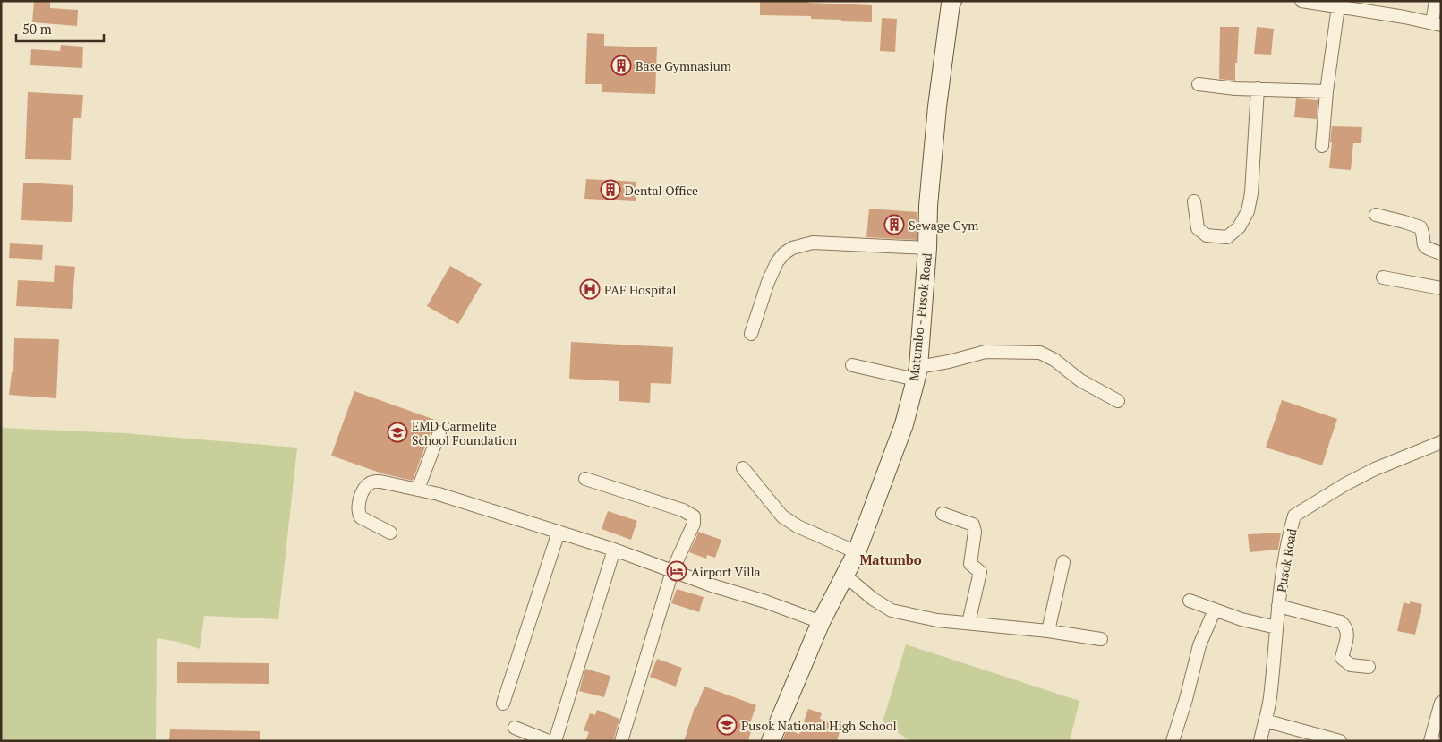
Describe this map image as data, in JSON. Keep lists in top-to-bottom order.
{
  "streets": {
    "street": ["Matumbo - Pusok Road", "Pusok Road"]
  },
  "districts": ["Matumbo"],
  "places": {
    "building": ["Base Gymnasium", "Dental Office", "Sewage Gym"],
    "hospital": ["PAF Hospital"],
    "school or university": ["EMD Carmelite School Foundation", "Pusok National High School"],
    "hotel": ["Airport Villa"]
  },
  "scale_bar": "50 m"
}
